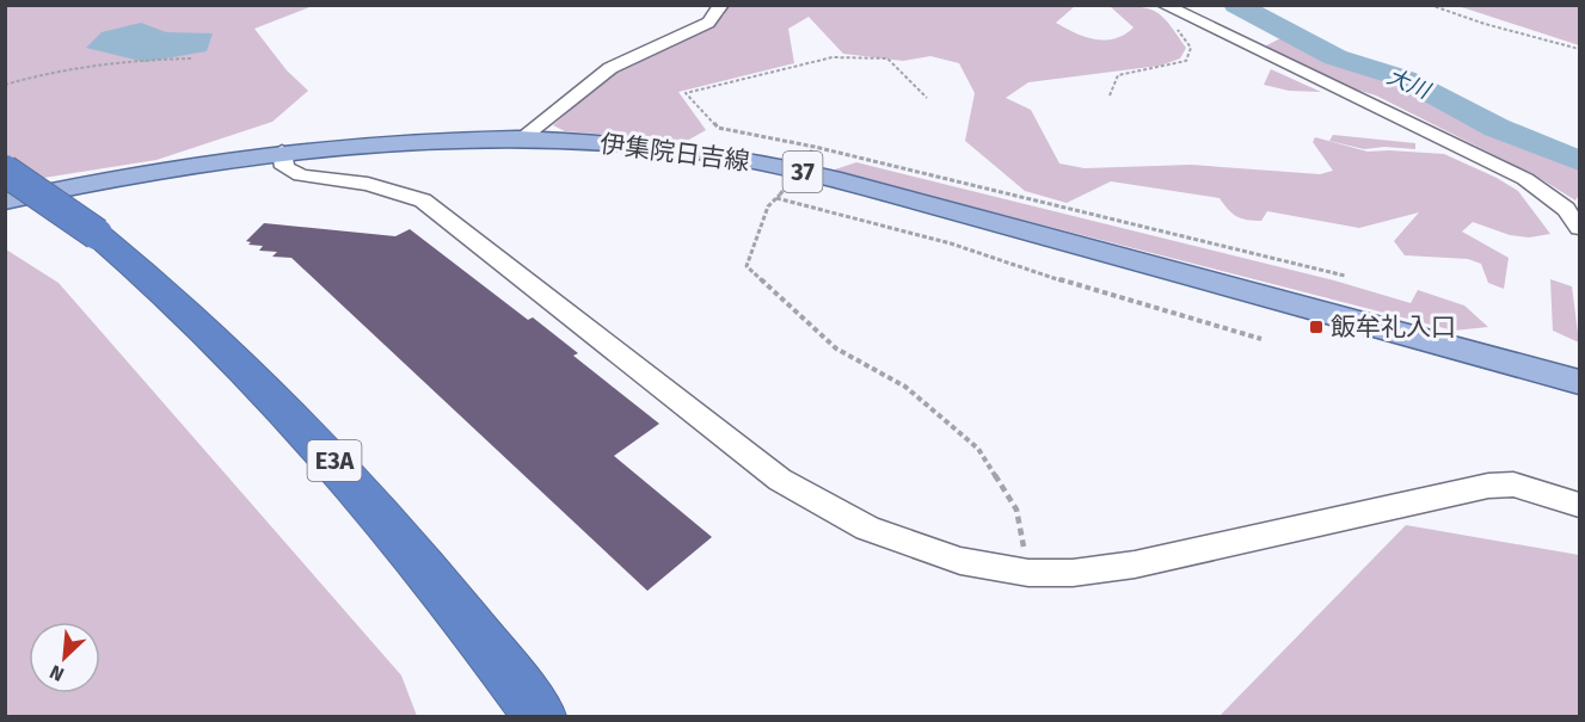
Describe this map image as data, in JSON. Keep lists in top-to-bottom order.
{
  "streets": {
    "highway": ["E3A"],
    "main road": ["伊集院日吉線", "37"]
  },
  "water": ["大川"],
  "places": {
    "transit": ["飯牟礼入口"]
  },
  "north": "bottom left"
}
